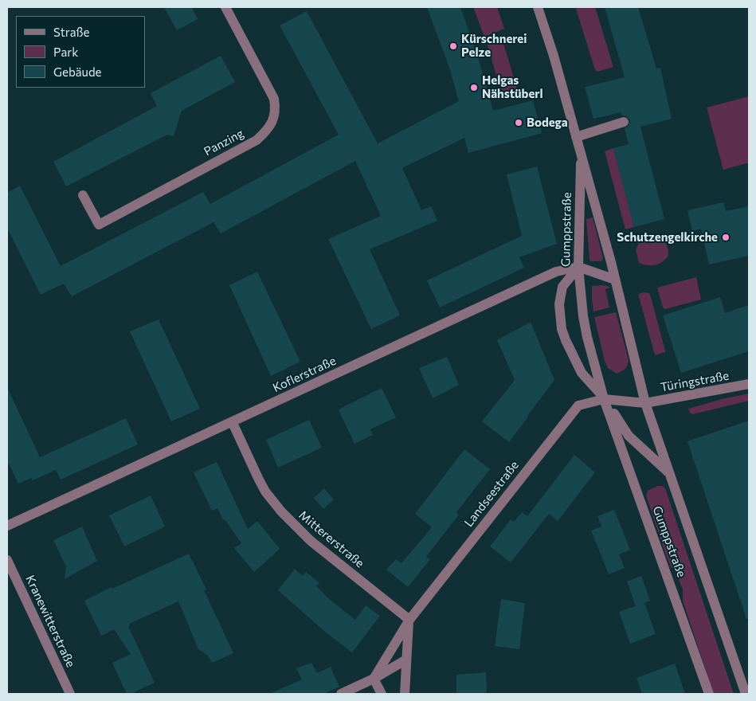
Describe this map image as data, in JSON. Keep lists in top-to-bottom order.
{
  "streets": {
    "street": [
      "Panzing",
      "Gumppstraße",
      "Koflerstraße",
      "Türingstraße",
      "Landseestraße",
      "Mittererstraße",
      "Kranewitterstraße"
    ]
  },
  "crossings": [
    ["Gumppstraße", "Koflerstraße"],
    ["Gumppstraße", "Türingstraße"],
    ["Gumppstraße", "Landseestraße"],
    ["Koflerstraße", "Mittererstraße"],
    ["Landseestraße", "Mittererstraße"]
  ],
  "places": [
    "Kürschnerei Pelze",
    "Helgas Nähstüberl",
    "Bodega",
    "Schutzengelkirche"
  ],
  "legend": ["Straße", "Park", "Gebäude"]
}
